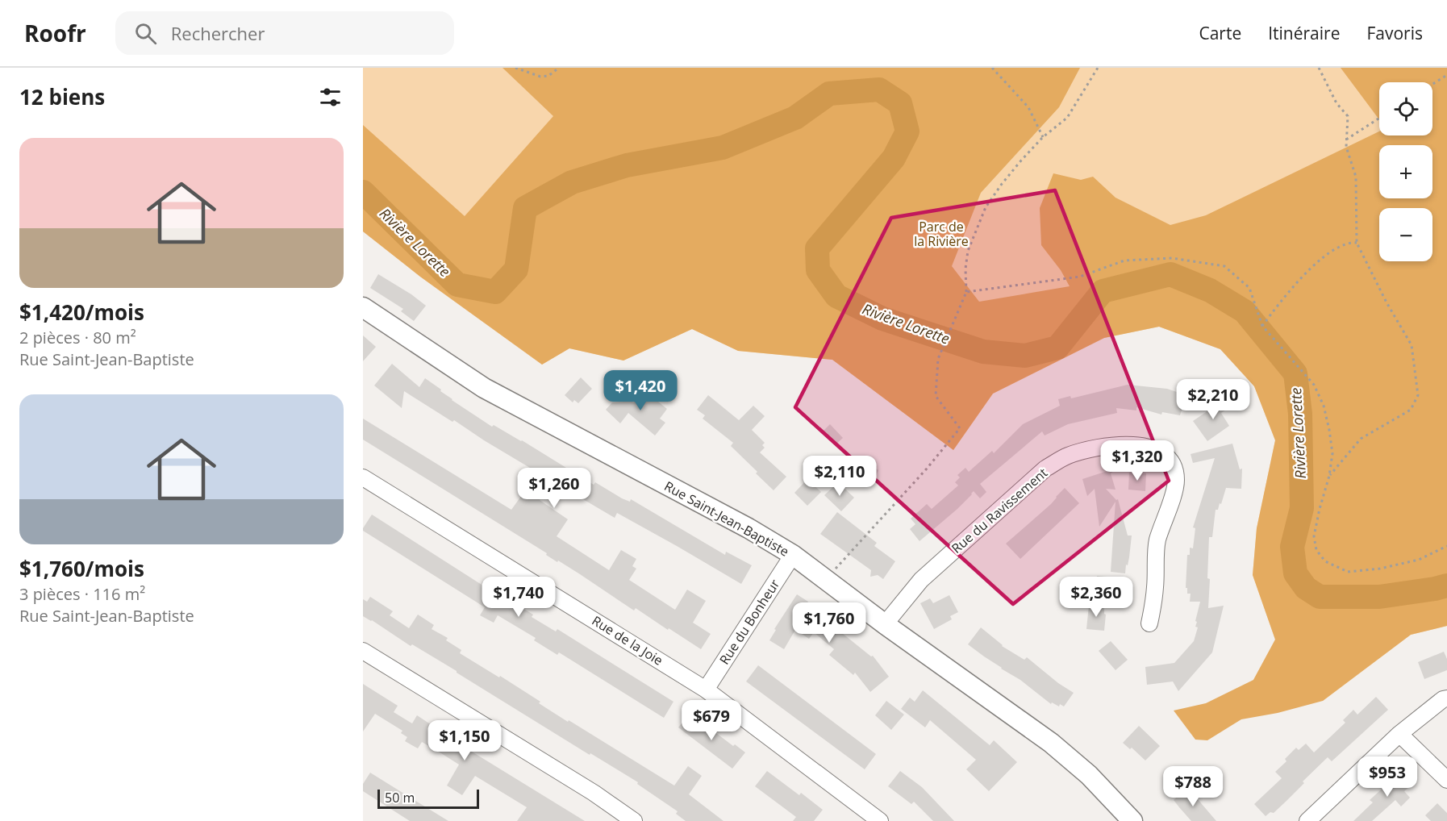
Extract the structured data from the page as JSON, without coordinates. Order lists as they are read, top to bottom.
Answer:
{
  "streets": {
    "street": [
      "Rue du Ravissement",
      "Rue Saint-Jean-Baptiste",
      "Rue du Bonheur",
      "Rue de la Joie"
    ]
  },
  "crossings": [
    ["Rue du Ravissement", "Rue Saint-Jean-Baptiste"],
    ["Rue Saint-Jean-Baptiste", "Rue du Bonheur"],
    ["Rue du Bonheur", "Rue de la Joie"]
  ],
  "water": ["Rivière Lorette"],
  "parks": ["Parc de la Rivière"],
  "scale_bar": "50 m",
  "page": {
    "header": "Roofr",
    "search": "Rechercher",
    "nav": ["Carte", "Itinéraire", "Favoris"],
    "heading": "12 biens",
    "map_buttons": ["+", "−"],
    "list": [
      {
        "name": "$1,420/mois",
        "note": "2 pièces · 80 m² · Rue Saint-Jean-Baptiste"
      },
      {
        "name": "$1,760/mois",
        "note": "3 pièces · 116 m² · Rue Saint-Jean-Baptiste"
      }
    ],
    "price": [
      "$1,420",
      "$2,210",
      "$1,320",
      "$2,110",
      "$1,260",
      "$1,740",
      "$2,360",
      "$1,760",
      "$679",
      "$1,150",
      "$953",
      "$788"
    ],
    "scale": "50 m"
  }
}
